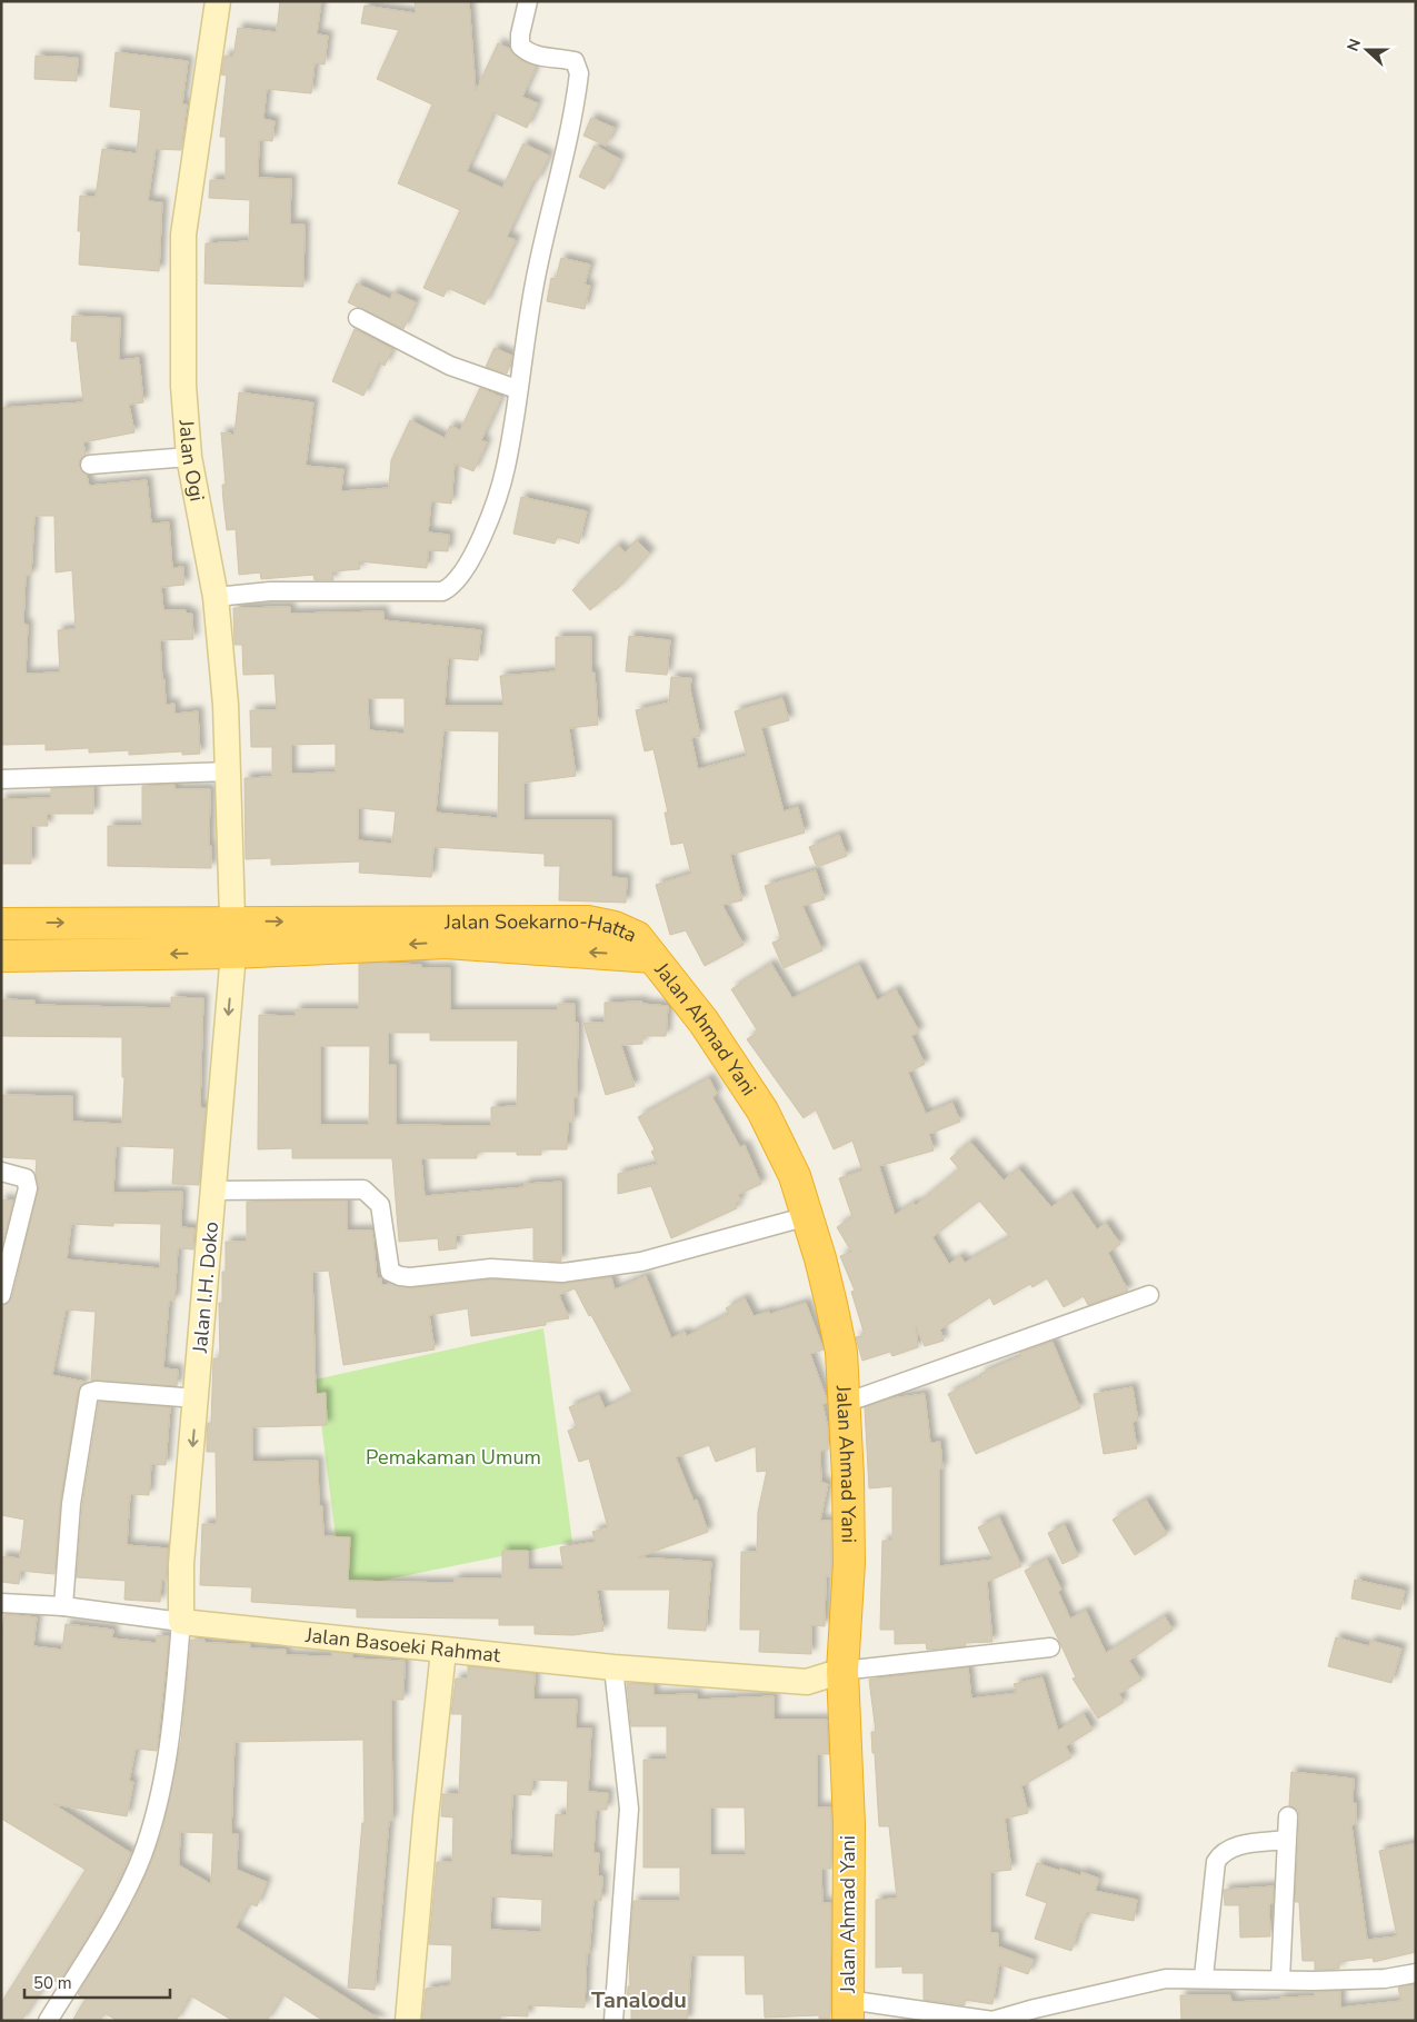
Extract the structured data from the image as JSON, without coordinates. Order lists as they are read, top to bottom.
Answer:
{
  "streets": {
    "highway": ["Jalan Soekarno-Hatta", "Jalan Ahmad Yani"],
    "street": ["Jalan Ogi", "Jalan I.H. Doko", "Jalan Basoeki Rahmat"]
  },
  "crossings": [
    ["Jalan Ogi", "Jalan Soekarno-Hatta"],
    ["Jalan Soekarno-Hatta", "Jalan Ahmad Yani"],
    ["Jalan Soekarno-Hatta", "Jalan I.H. Doko"],
    ["Jalan I.H. Doko", "Jalan Basoeki Rahmat"]
  ],
  "one_way": ["Jalan I.H. Doko"],
  "districts": ["Tanalodu"],
  "parks": ["Pemakaman Umum"],
  "scale_bar": "50 m",
  "north": "left"
}
